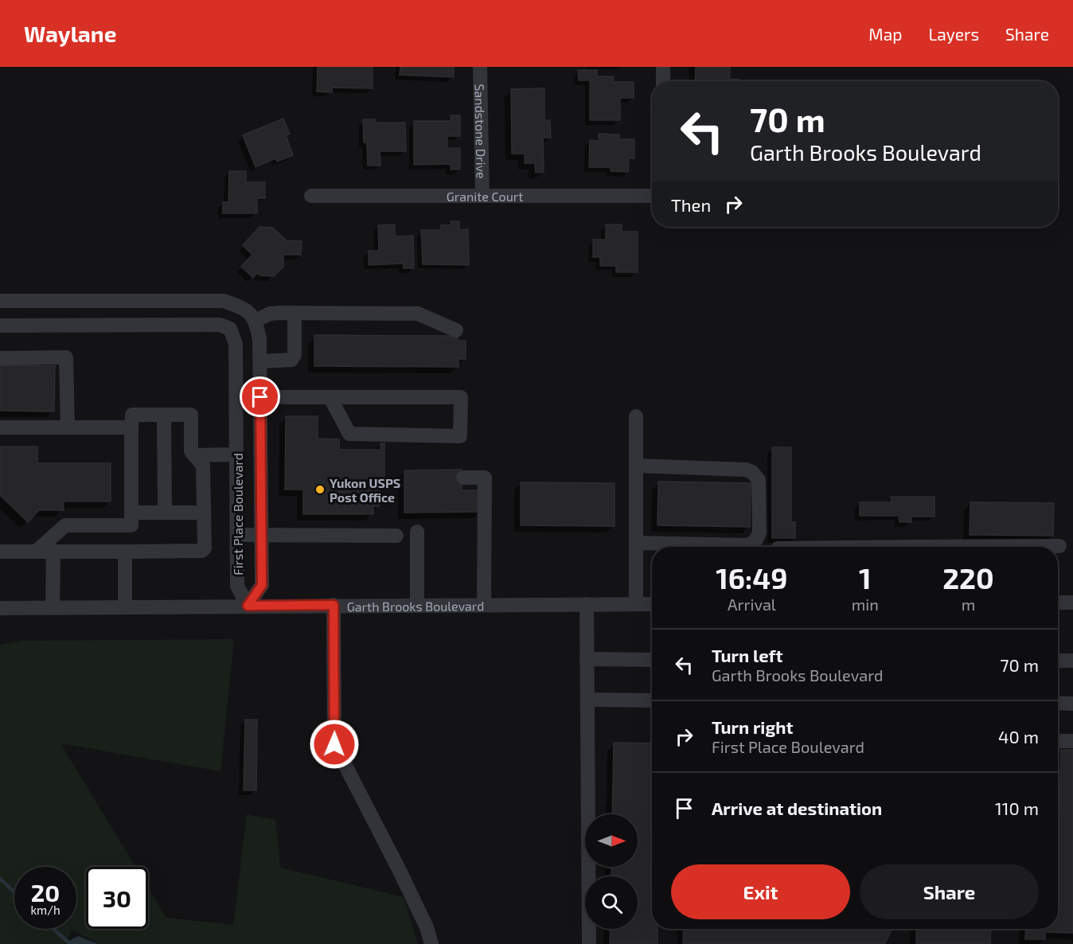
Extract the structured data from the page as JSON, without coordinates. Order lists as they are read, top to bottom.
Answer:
{
  "streets": {
    "street": [
      "Sandstone Drive",
      "Granite Court",
      "First Place Boulevard",
      "Garth Brooks Boulevard"
    ]
  },
  "crossings": [
    ["Sandstone Drive", "Granite Court"],
    ["First Place Boulevard", "Garth Brooks Boulevard"]
  ],
  "places": ["Yukon USPS Post Office"],
  "north": "right",
  "page": {
    "header": "Waylane",
    "nav": ["Map", "Layers", "Share"],
    "turn": ["70 m", "Garth Brooks Boulevard"],
    "then": "Then",
    "eta": [
      "16:49",
      "Arrival",
      "1",
      "min",
      "220",
      "m"
    ],
    "list": [
      {
        "name": "Turn left",
        "note": "Garth Brooks Boulevard",
        "value": "70 m"
      },
      {
        "name": "Turn right",
        "note": "First Place Boulevard",
        "value": "40 m"
      },
      {
        "name": "Arrive at destination",
        "value": "110 m"
      }
    ],
    "buttons": ["Exit", "Share"],
    "speed": "20 km/h",
    "limit": "30"
  }
}
